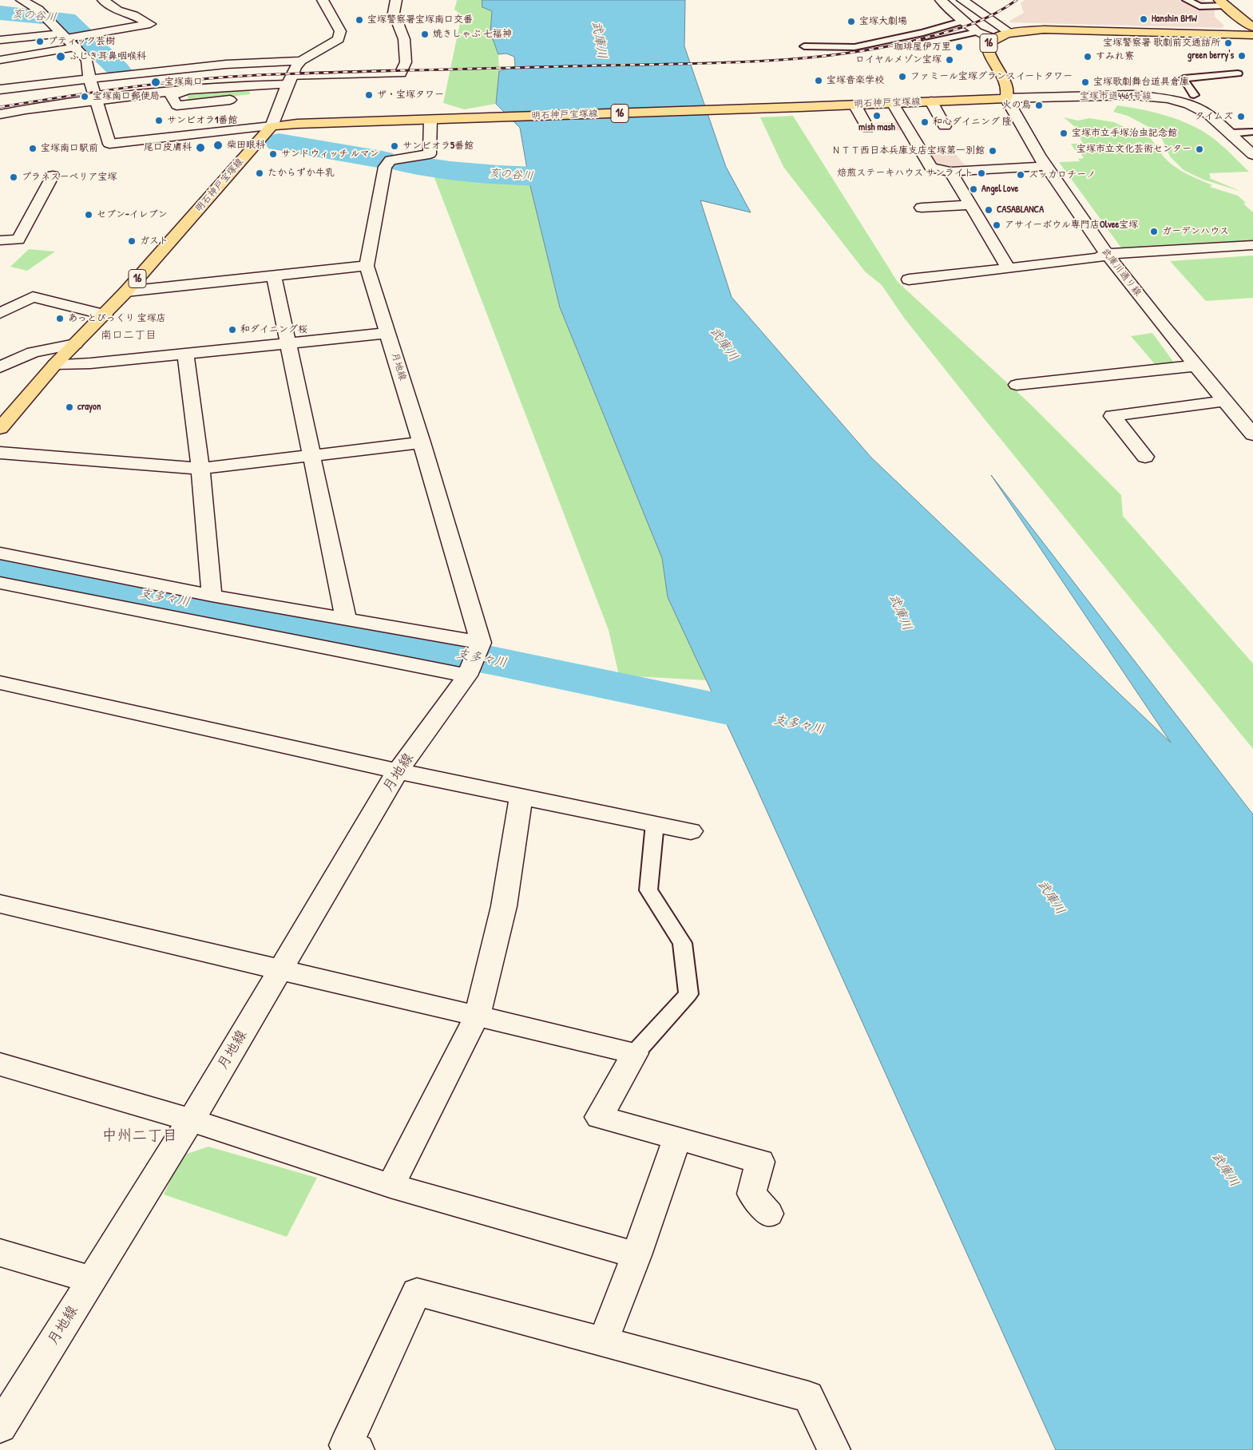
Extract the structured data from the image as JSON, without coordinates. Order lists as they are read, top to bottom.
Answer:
{
  "streets": {
    "main road": ["16", "明石神戸宝塚線"],
    "street": ["宝塚市道4461号線", "武庫川通り線", "月地線"]
  },
  "crossings": [
    ["16", "宝塚市道4461号線"],
    ["16", "明石神戸宝塚線"],
    ["16", "武庫川通り線"],
    ["宝塚市道4461号線", "明石神戸宝塚線"],
    ["宝塚市道4461号線", "武庫川通り線"],
    ["明石神戸宝塚線", "武庫川通り線"],
    ["明石神戸宝塚線", "月地線"]
  ],
  "districts": ["南口二丁目", "中州二丁目"],
  "water": ["亥の谷川", "武庫川", "支多々川"],
  "places": [
    "Hanshin BMW",
    "宝塚警察署宝塚南口交番",
    "宝塚大劇場",
    "焼きしゃぶ 七福神",
    "ブティック芸樹",
    "宝塚警察署 歌劇前交通詰所",
    "珈琲屋伊万里",
    "green berry's",
    "ふじき耳鼻咽喉科",
    "すみれ寮",
    "ロイヤルメゾン宝塚",
    "ファミール宝塚グランスイートタワー",
    "宝塚音楽学校",
    "宝塚南口",
    "宝塚歌劇舞台道具倉庫",
    "ザ・宝塚タワー",
    "宝塚南口郵便局",
    "火の鳥",
    "mish mash",
    "タイムズ",
    "サンビオラ1番館",
    "和心ダイニング 隆",
    "宝塚市立手塚治虫記念館",
    "柴田眼科",
    "サンビオラ5番館",
    "尾口皮膚科",
    "宝塚南口駅前",
    "宝塚市立文化芸術センター",
    "ＮＴＴ西日本兵庫支店宝塚第一別館",
    "サンドウィッチ ルマン",
    "たからずか牛乳",
    "焙煎ステーキハウス サンライト",
    "ズッカロチーノ",
    "プラネスーペリア宝塚",
    "Angel Love",
    "CASABLANCA",
    "セブン-イレブン",
    "アサイーボウル専門店Olvee宝塚",
    "ガーデンハウス",
    "ガスト",
    "あっとびっくり 宝塚店",
    "和ダイニング桜",
    "crayon"
  ]
}
